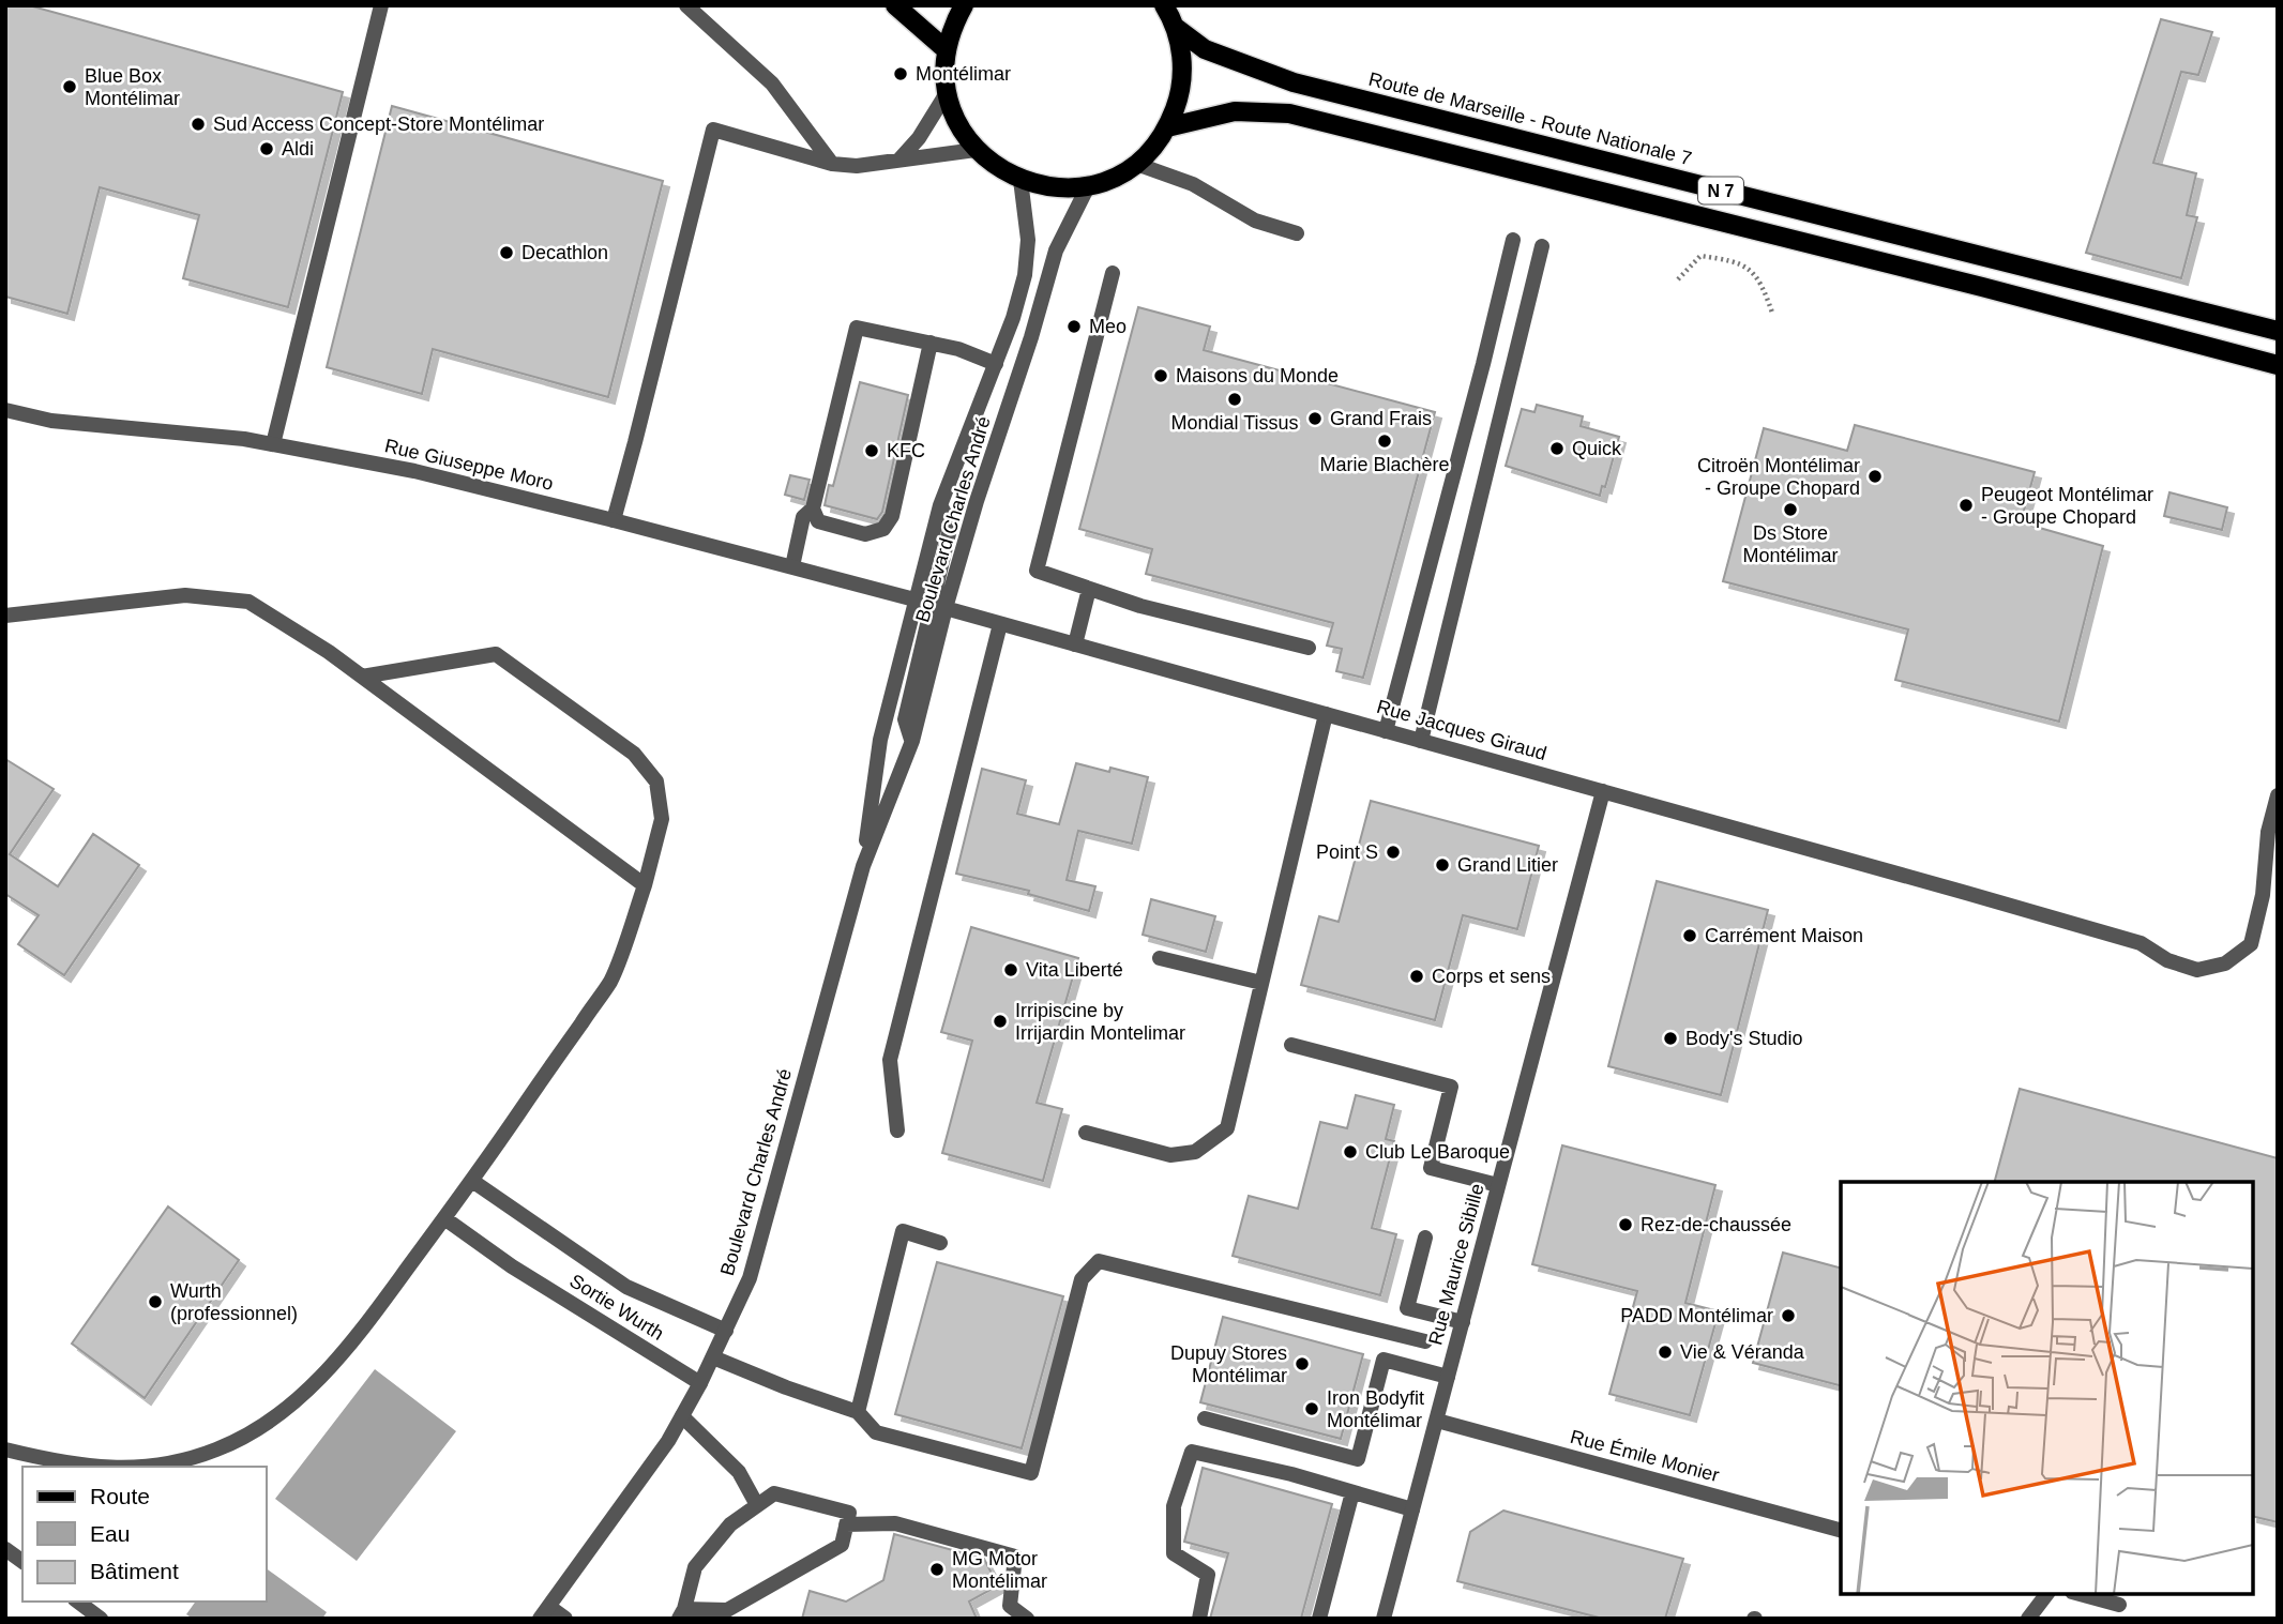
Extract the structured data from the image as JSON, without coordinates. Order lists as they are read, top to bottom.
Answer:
{
  "streets": {
    "main road": ["Route de Marseille - Route Nationale 7", "N 7"],
    "street": [
      "Rue Giuseppe Moro",
      "Boulevard Charles André",
      "Rue Jacques Giraud",
      "Rue Maurice Sibille",
      "Sortie Wurth",
      "Rue Émile Monier"
    ]
  },
  "crossings": [
    ["Rue Giuseppe Moro", "Boulevard Charles André"],
    ["Rue Giuseppe Moro", "Rue Jacques Giraud"],
    ["Boulevard Charles André", "Rue Jacques Giraud"],
    ["Boulevard Charles André", "Sortie Wurth"],
    ["Rue Jacques Giraud", "Rue Maurice Sibille"],
    ["Rue Maurice Sibille", "Rue Émile Monier"]
  ],
  "places": [
    "Montélimar",
    "Blue Box Montélimar",
    "Sud Access Concept-Store Montélimar",
    "Aldi",
    "Decathlon",
    "Meo",
    "Maisons du Monde",
    "Mondial Tissus",
    "Grand Frais",
    "Marie Blachère",
    "Quick",
    "KFC",
    "Citroën Montélimar - Groupe Chopard",
    "Peugeot Montélimar - Groupe Chopard",
    "Ds Store Montélimar",
    "Point S",
    "Grand Litier",
    "Carrément Maison",
    "Vita Liberté",
    "Corps et sens",
    "Irripiscine by Irrijardin Montelimar",
    "Body's Studio",
    "Club Le Baroque",
    "Rez-de-chaussée",
    "Wurth (professionnel)",
    "PADD Montélimar",
    "Vie & Véranda",
    "Dupuy Stores Montélimar",
    "Iron Bodyfit Montélimar",
    "MG Motor Montélimar"
  ],
  "legend": ["Route", "Eau", "Bâtiment"]
}
